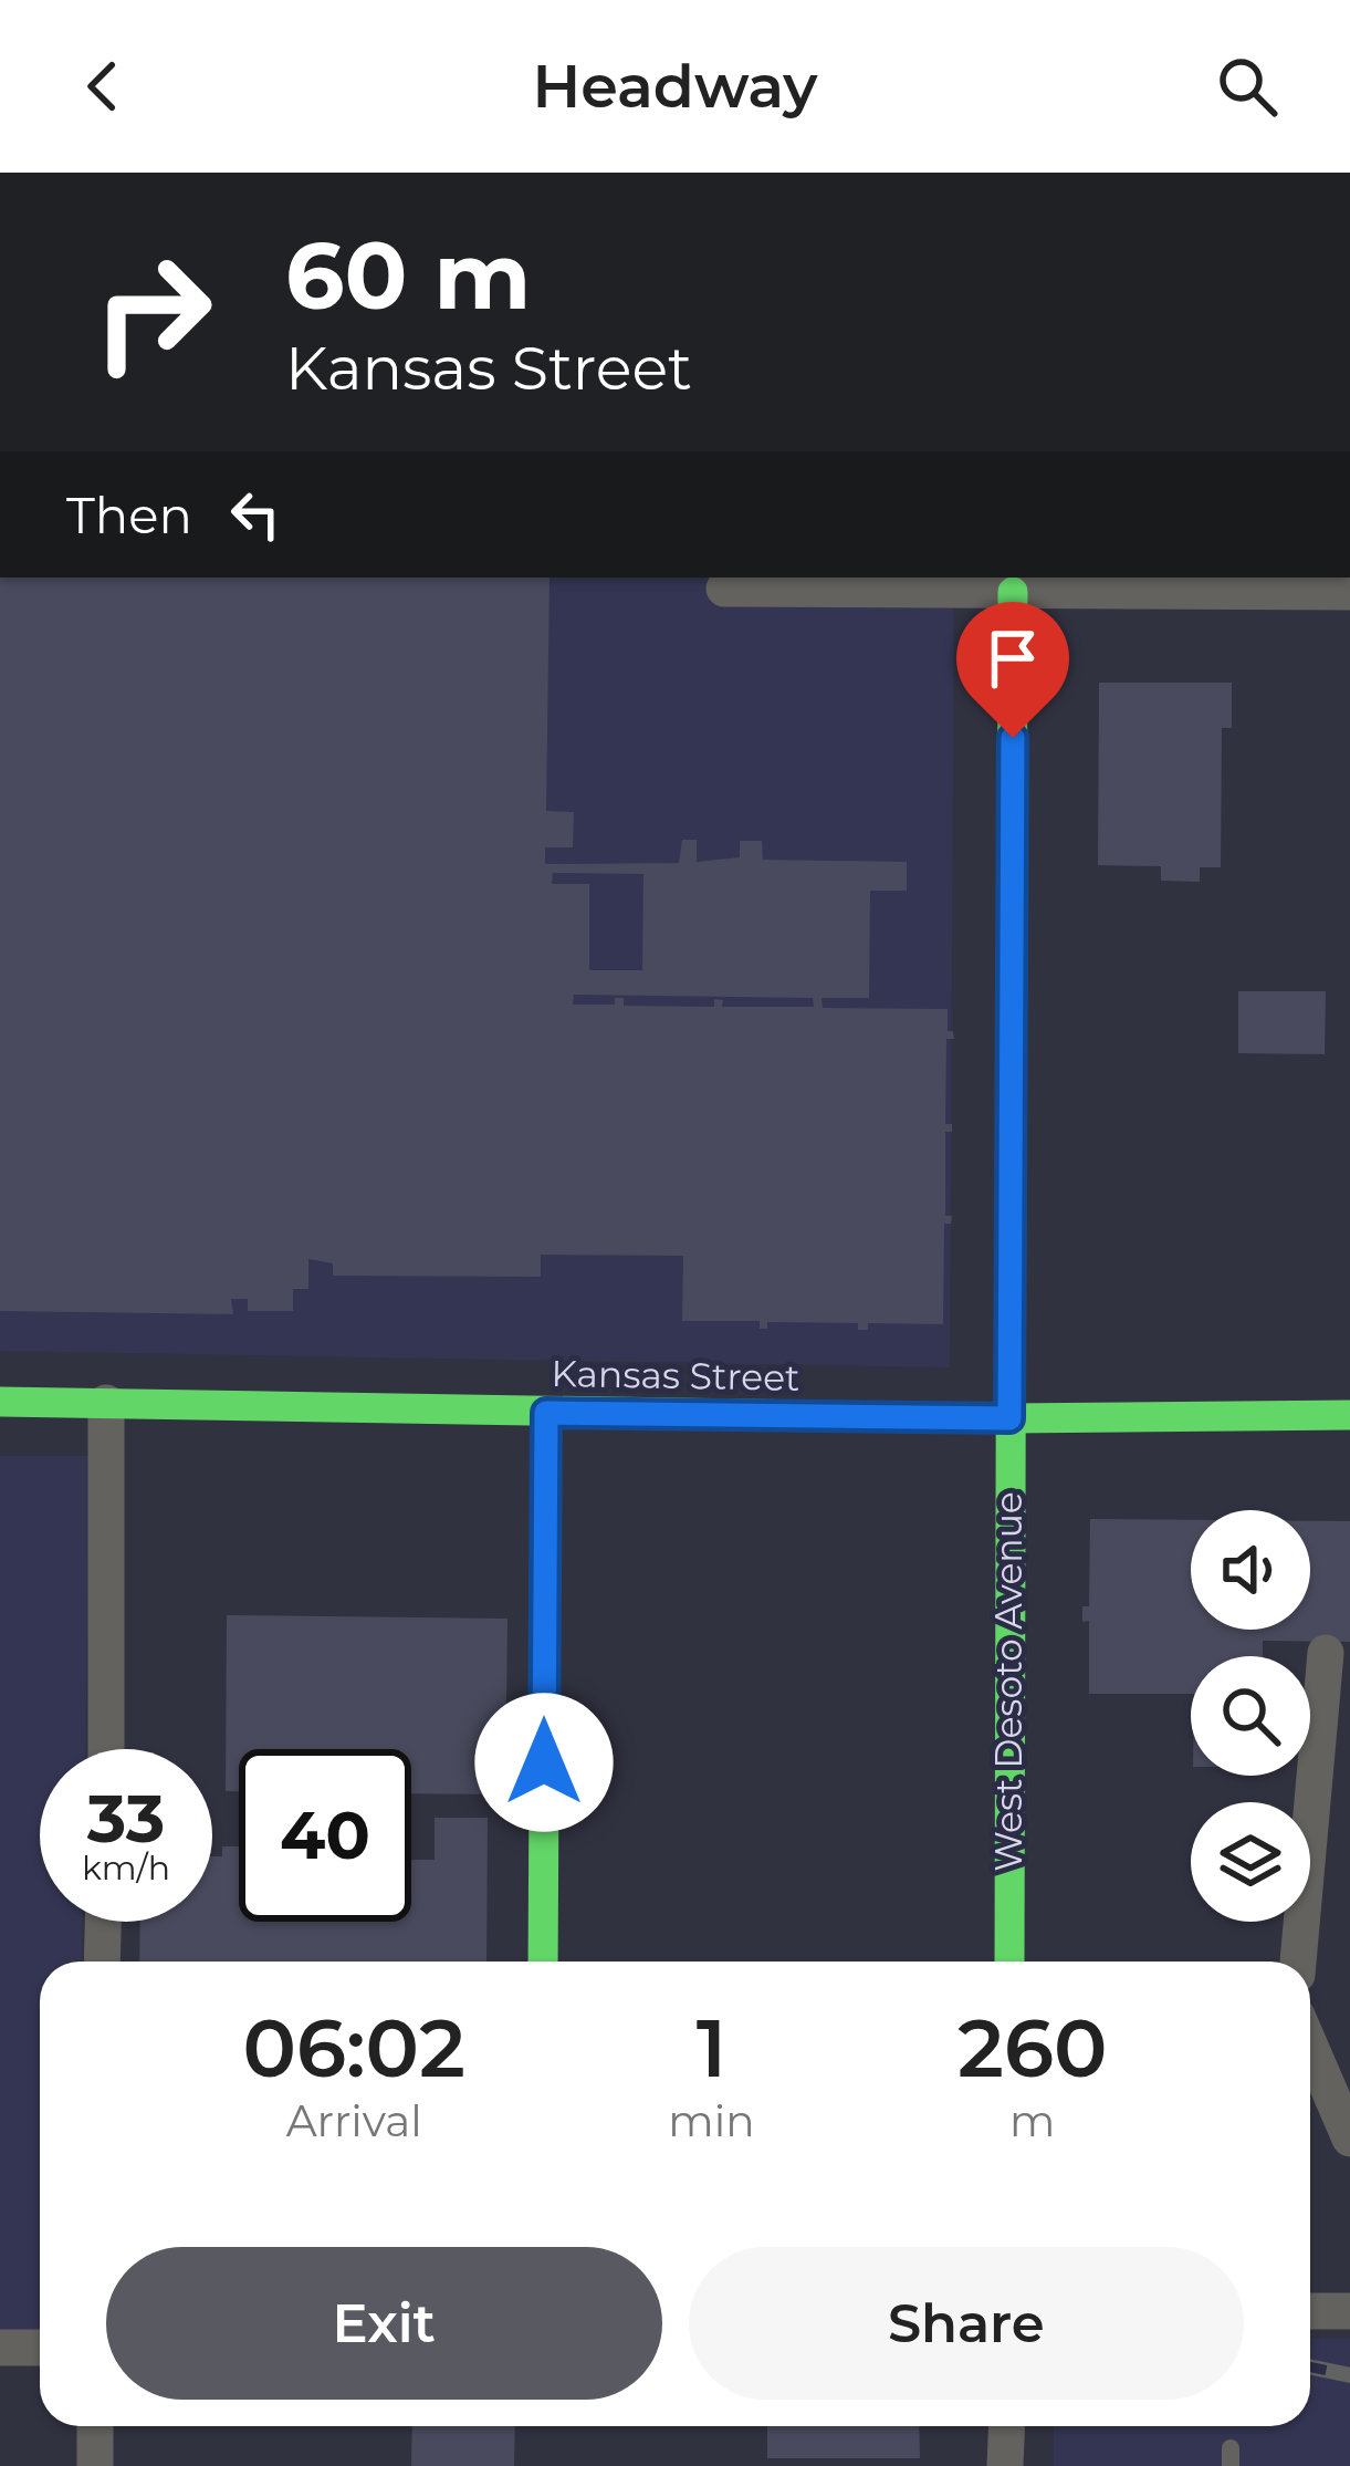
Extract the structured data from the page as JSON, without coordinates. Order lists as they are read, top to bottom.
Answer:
{
  "streets": {
    "main road": ["Kansas Street", "West Desoto Avenue"]
  },
  "crossings": [
    ["Kansas Street", "West Desoto Avenue"]
  ],
  "page": {
    "header": "Headway",
    "turn": ["60 m", "Kansas Street"],
    "then": "Then",
    "speed": "33 km/h",
    "limit": "40",
    "eta": [
      "06:02",
      "Arrival",
      "1",
      "min",
      "260",
      "m"
    ],
    "buttons": ["Exit", "Share"]
  }
}
